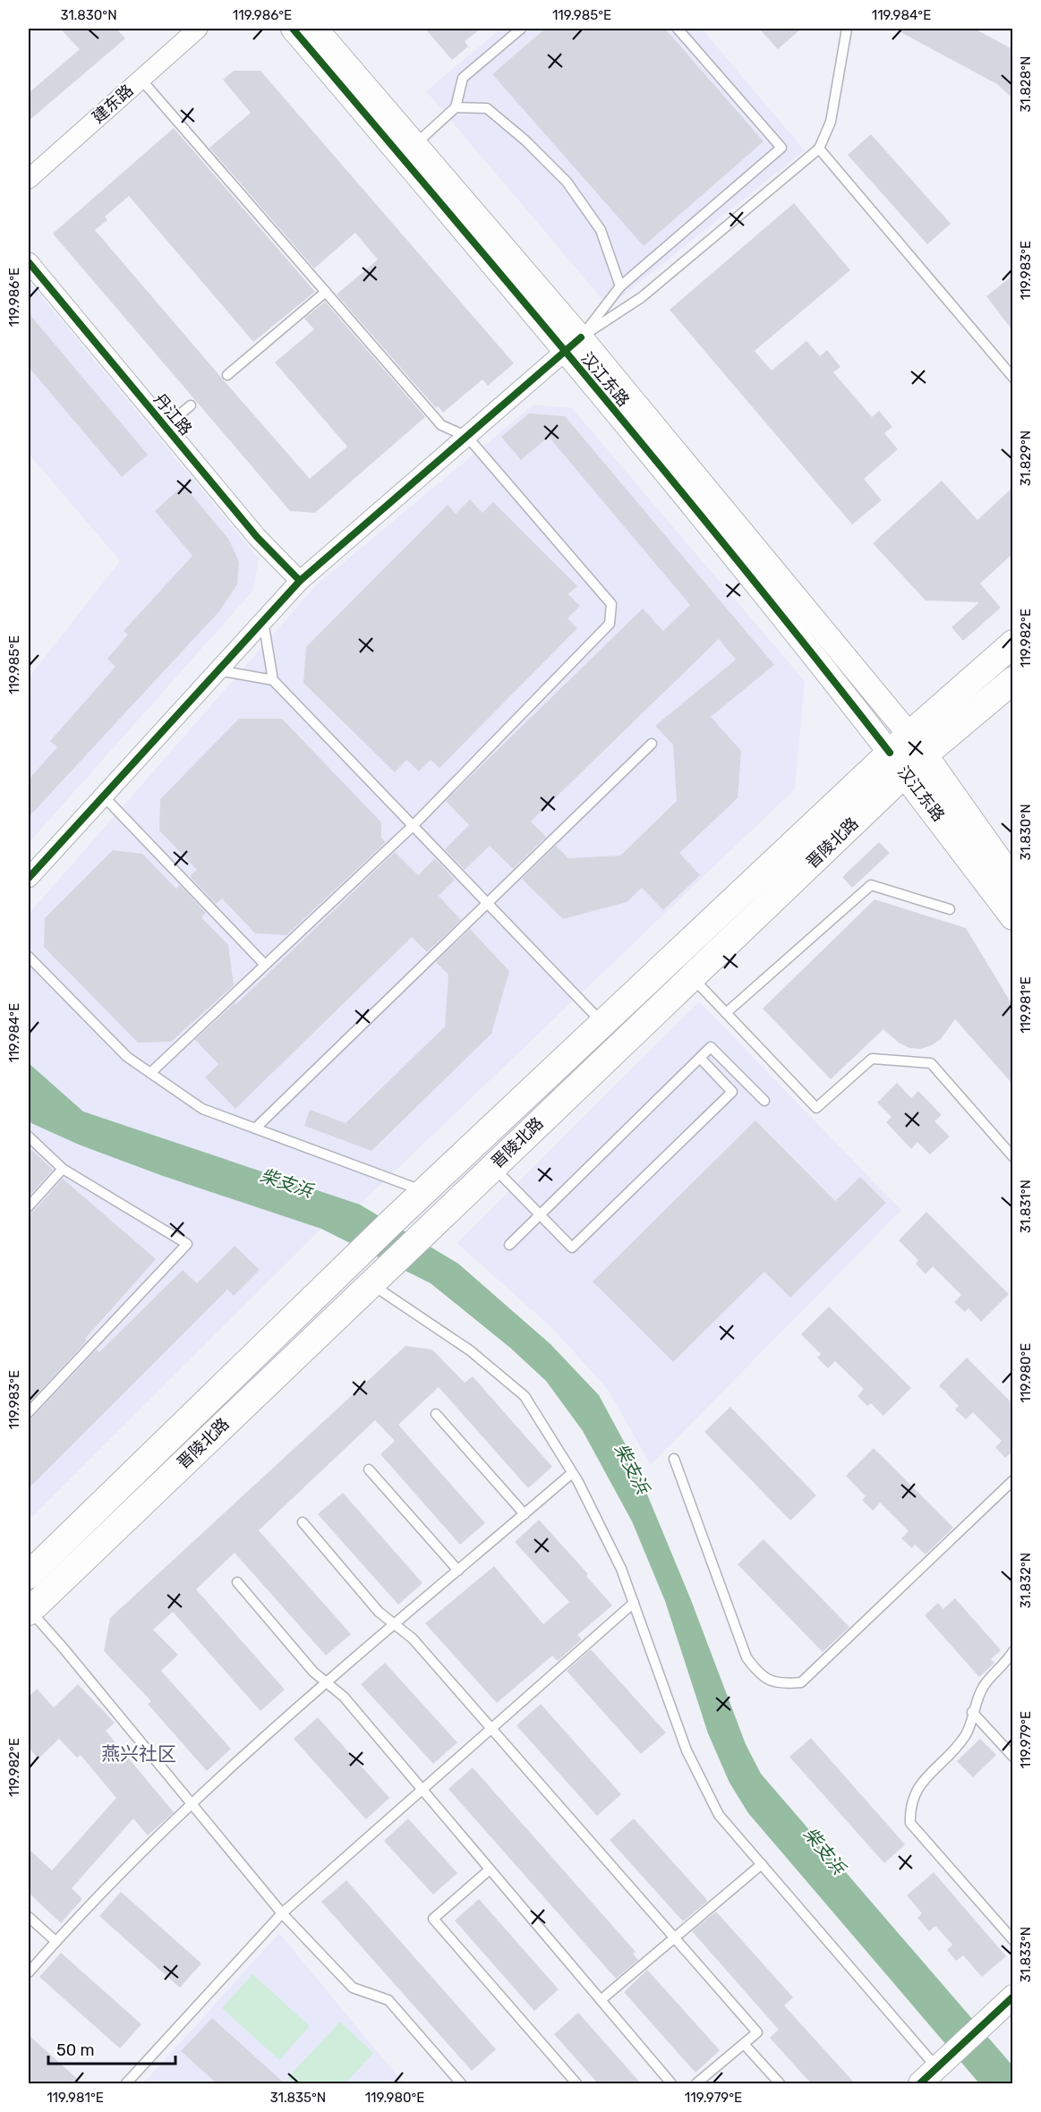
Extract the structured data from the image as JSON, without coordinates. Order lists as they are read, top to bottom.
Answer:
{
  "streets": {
    "main road": ["汉江东路", "晋陵北路"],
    "street": ["建东路", "丹江路"]
  },
  "crossings": [
    ["汉江东路", "晋陵北路"]
  ],
  "districts": ["燕兴社区"],
  "water": ["柴支浜"],
  "scale_bar": "50 m",
  "coordinates": [
    "31.830°N",
    "119.986°E",
    "119.985°E",
    "119.984°E",
    "31.828°N",
    "119.983°E",
    "31.829°N",
    "119.982°E",
    "119.981°E",
    "31.831°N",
    "119.980°E",
    "31.832°N",
    "119.979°E",
    "31.833°N",
    "31.835°N"
  ]
}
